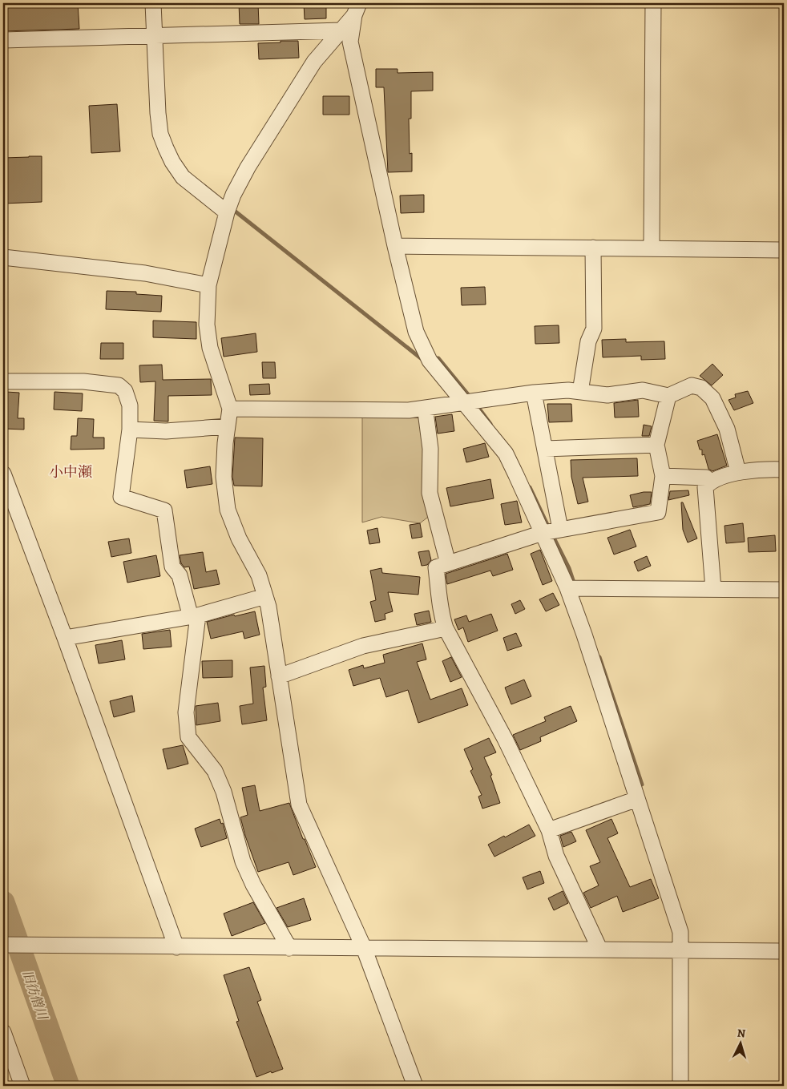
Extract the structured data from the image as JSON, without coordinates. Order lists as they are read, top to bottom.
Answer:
{
  "districts": ["小中瀬"],
  "water": ["旧彷僧川"],
  "north": "top"
}
